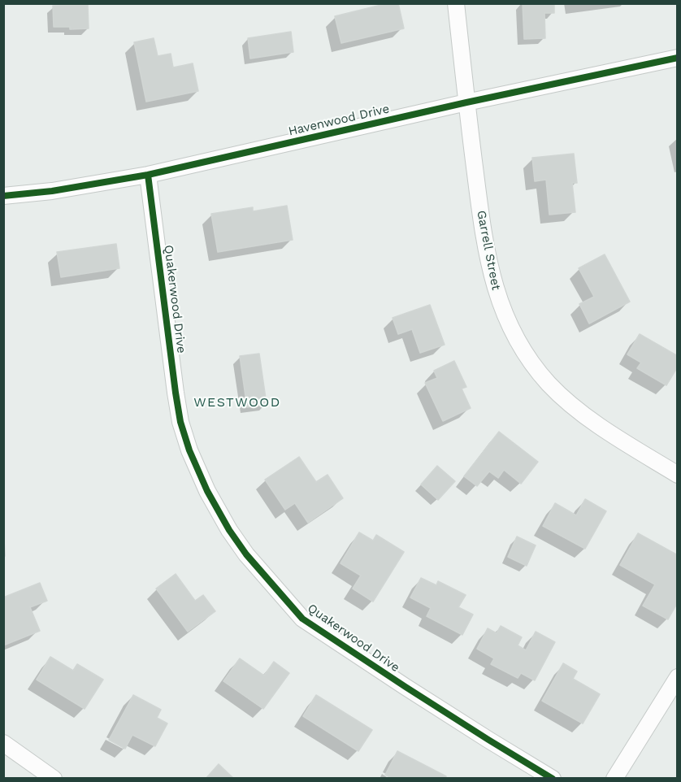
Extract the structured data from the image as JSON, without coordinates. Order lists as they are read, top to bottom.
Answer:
{
  "streets": {
    "street": ["Havenwood Drive", "Garrell Street", "Quakerwood Drive"]
  },
  "crossings": [
    ["Havenwood Drive", "Garrell Street"],
    ["Havenwood Drive", "Quakerwood Drive"]
  ],
  "districts": ["WESTWOOD"]
}
